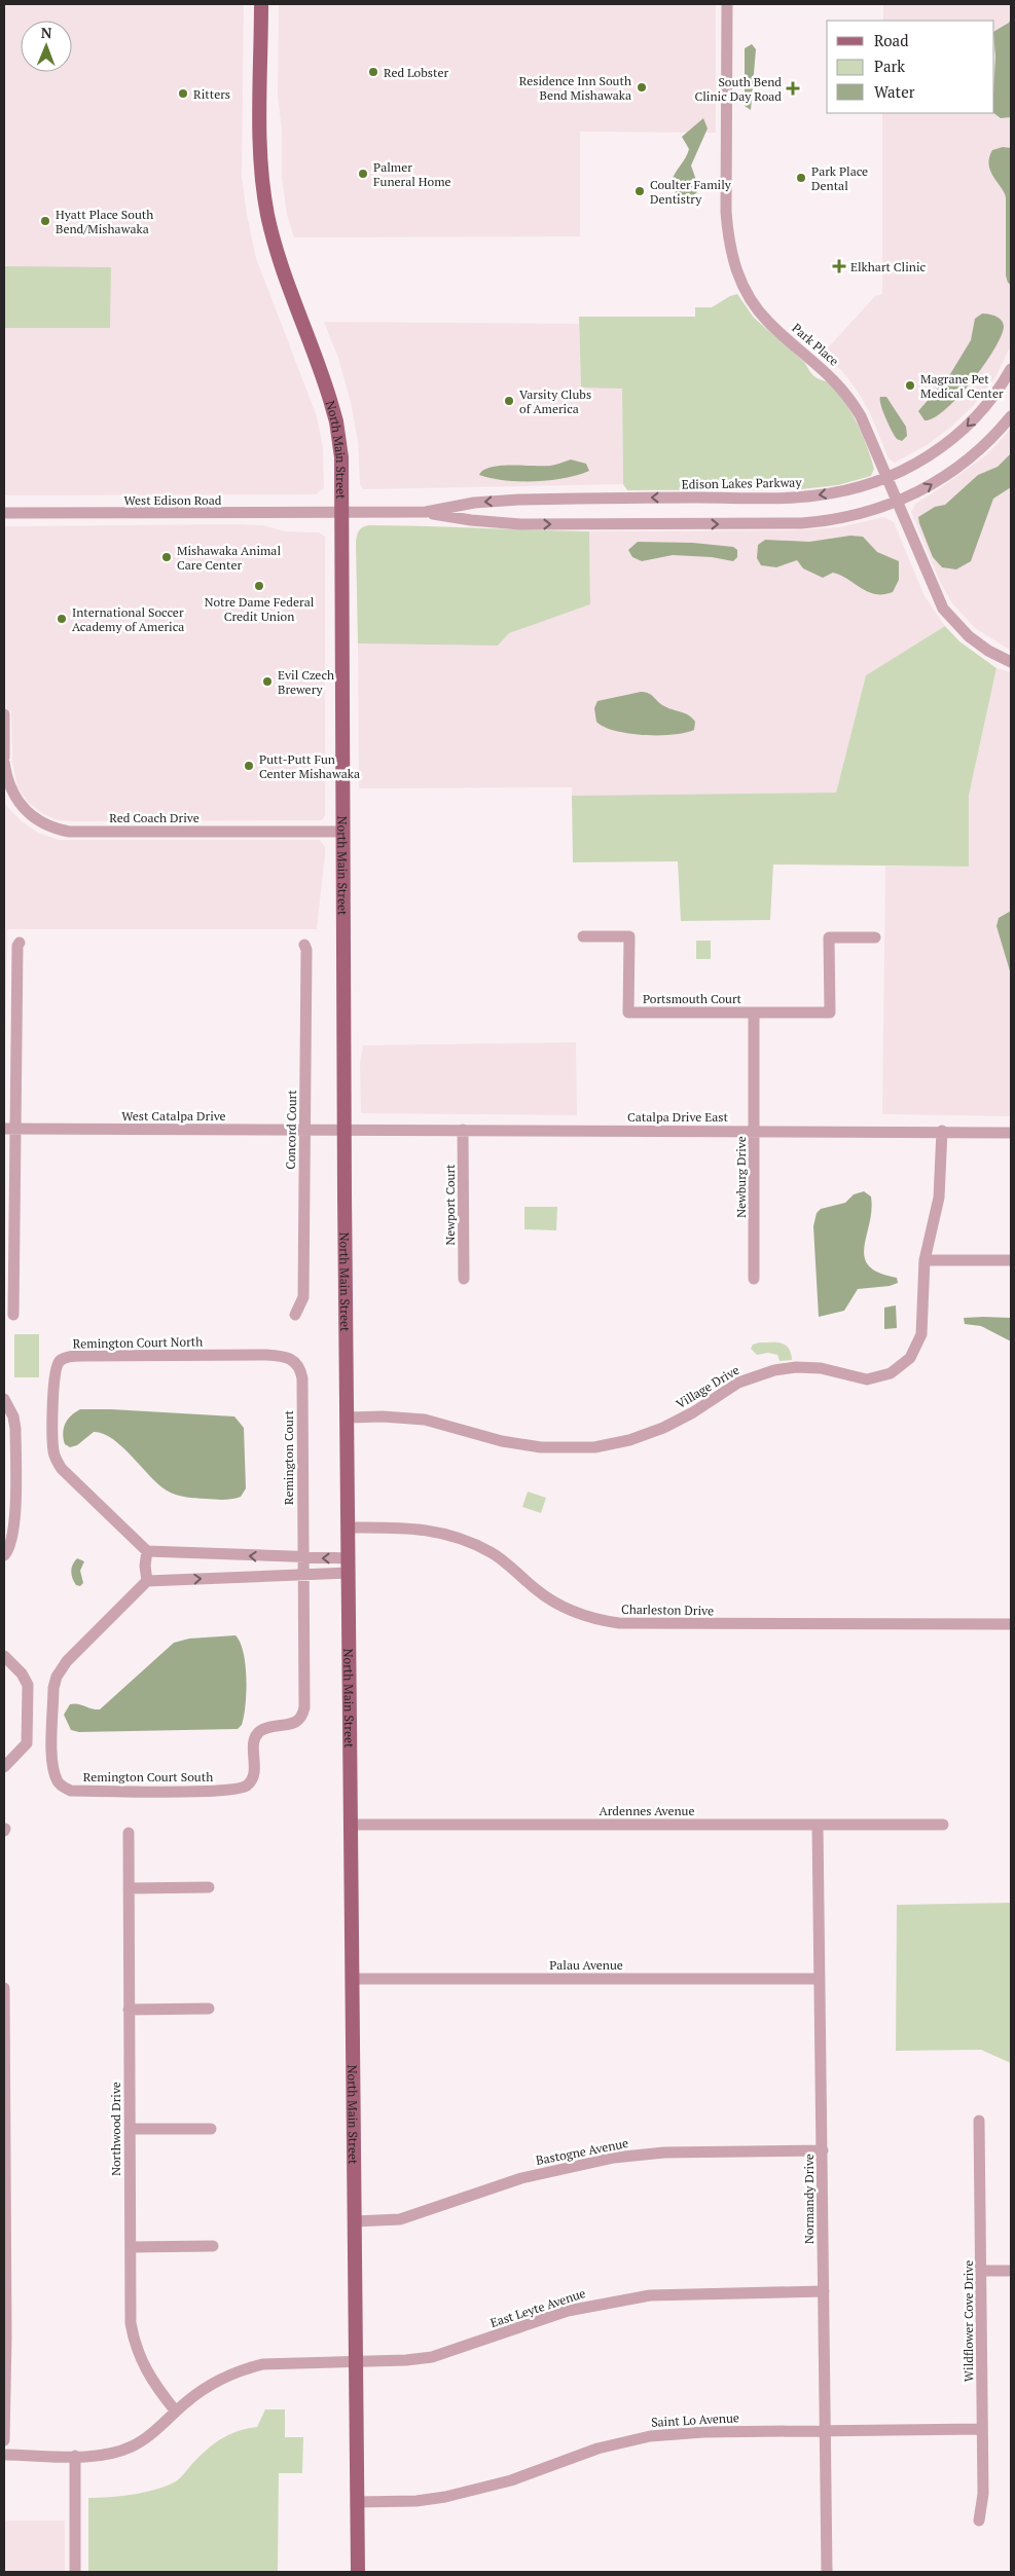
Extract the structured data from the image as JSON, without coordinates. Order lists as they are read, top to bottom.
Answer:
{
  "streets": {
    "main road": ["North Main Street"],
    "street": [
      "Park Place",
      "Edison Lakes Parkway",
      "West Edison Road",
      "Red Coach Drive",
      "Portsmouth Court",
      "West Catalpa Drive",
      "Catalpa Drive East",
      "Concord Court",
      "Newburg Drive",
      "Newport Court",
      "Remington Court North",
      "Village Drive",
      "Remington Court",
      "Charleston Drive",
      "Remington Court South",
      "Ardennes Avenue",
      "Palau Avenue",
      "Northwood Drive",
      "Bastogne Avenue",
      "Normandy Drive",
      "East Leyte Avenue",
      "Wildflower Cove Drive",
      "Saint Lo Avenue"
    ]
  },
  "crossings": [
    ["Park Place", "Edison Lakes Parkway"],
    ["North Main Street", "Edison Lakes Parkway"],
    ["North Main Street", "West Edison Road"],
    ["North Main Street", "Red Coach Drive"],
    ["North Main Street", "West Catalpa Drive"],
    ["North Main Street", "Catalpa Drive East"],
    ["North Main Street", "Village Drive"],
    ["North Main Street", "Charleston Drive"],
    ["North Main Street", "Ardennes Avenue"],
    ["North Main Street", "Palau Avenue"],
    ["North Main Street", "Bastogne Avenue"],
    ["North Main Street", "East Leyte Avenue"],
    ["North Main Street", "Saint Lo Avenue"],
    ["Edison Lakes Parkway", "West Edison Road"],
    ["Portsmouth Court", "Newburg Drive"],
    ["West Catalpa Drive", "Catalpa Drive East"],
    ["West Catalpa Drive", "Concord Court"],
    ["Catalpa Drive East", "Newburg Drive"],
    ["Catalpa Drive East", "Newport Court"],
    ["Catalpa Drive East", "Village Drive"],
    ["Remington Court North", "Remington Court"],
    ["Remington Court", "Remington Court South"],
    ["Ardennes Avenue", "Normandy Drive"],
    ["Palau Avenue", "Normandy Drive"],
    ["Northwood Drive", "East Leyte Avenue"],
    ["Bastogne Avenue", "Normandy Drive"],
    ["Normandy Drive", "East Leyte Avenue"],
    ["Normandy Drive", "Saint Lo Avenue"],
    ["Wildflower Cove Drive", "Saint Lo Avenue"]
  ],
  "places": {
    "other": [
      "Red Lobster",
      "Residence Inn South Bend Mishawaka",
      "Ritters",
      "Palmer Funeral Home",
      "Park Place Dental",
      "Coulter Family Dentistry",
      "Hyatt Place South Bend/Mishawaka",
      "Magrane Pet Medical Center",
      "Varsity Clubs of America",
      "Mishawaka Animal Care Center",
      "Notre Dame Federal Credit Union",
      "International Soccer Academy of America",
      "Evil Czech Brewery",
      "Putt-Putt Fun Center Mishawaka"
    ],
    "health": ["South Bend Clinic Day Road", "Elkhart Clinic"]
  },
  "legend": ["Road", "Park", "Water"],
  "north": "top"
}
